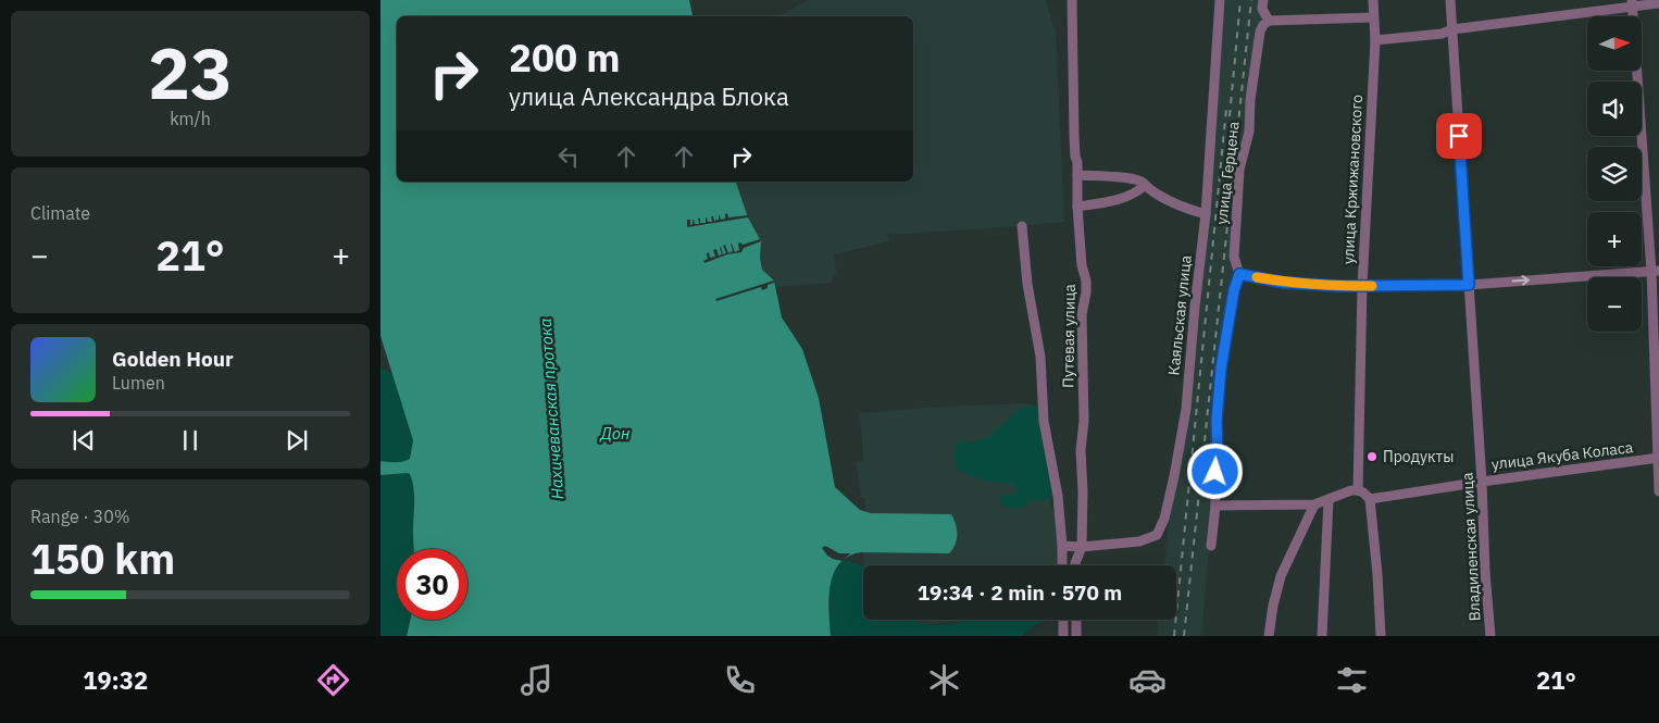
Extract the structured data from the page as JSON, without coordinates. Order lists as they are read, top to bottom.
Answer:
{
  "streets": {
    "street": [
      "улица Герцена",
      "улица Кржижановского",
      "Каяльская улица",
      "Путевая улица",
      "улица Якуба Коласа",
      "Владиленская улица"
    ]
  },
  "crossings": [
    ["Каяльская улица", "Путевая улица"],
    ["улица Якуба Коласа", "Владиленская улица"]
  ],
  "water": ["Нахичеванская протока", "Дон"],
  "places": ["Продукты"],
  "north": "right",
  "page": {
    "tile": [
      ["23", "km/h"],
      "Climate",
      ["Range · 30%", "150 km"]
    ],
    "map_buttons": ["+", "−"],
    "turn": ["200 m", "улица Александра Блока"],
    "heat": ["−", "21°", "+"],
    "song": ["Golden Hour", "Lumen"],
    "limit": "30",
    "trip": "19:34 · 2 min · 570 m",
    "tabs": ["19:32", "21°"]
  }
}
